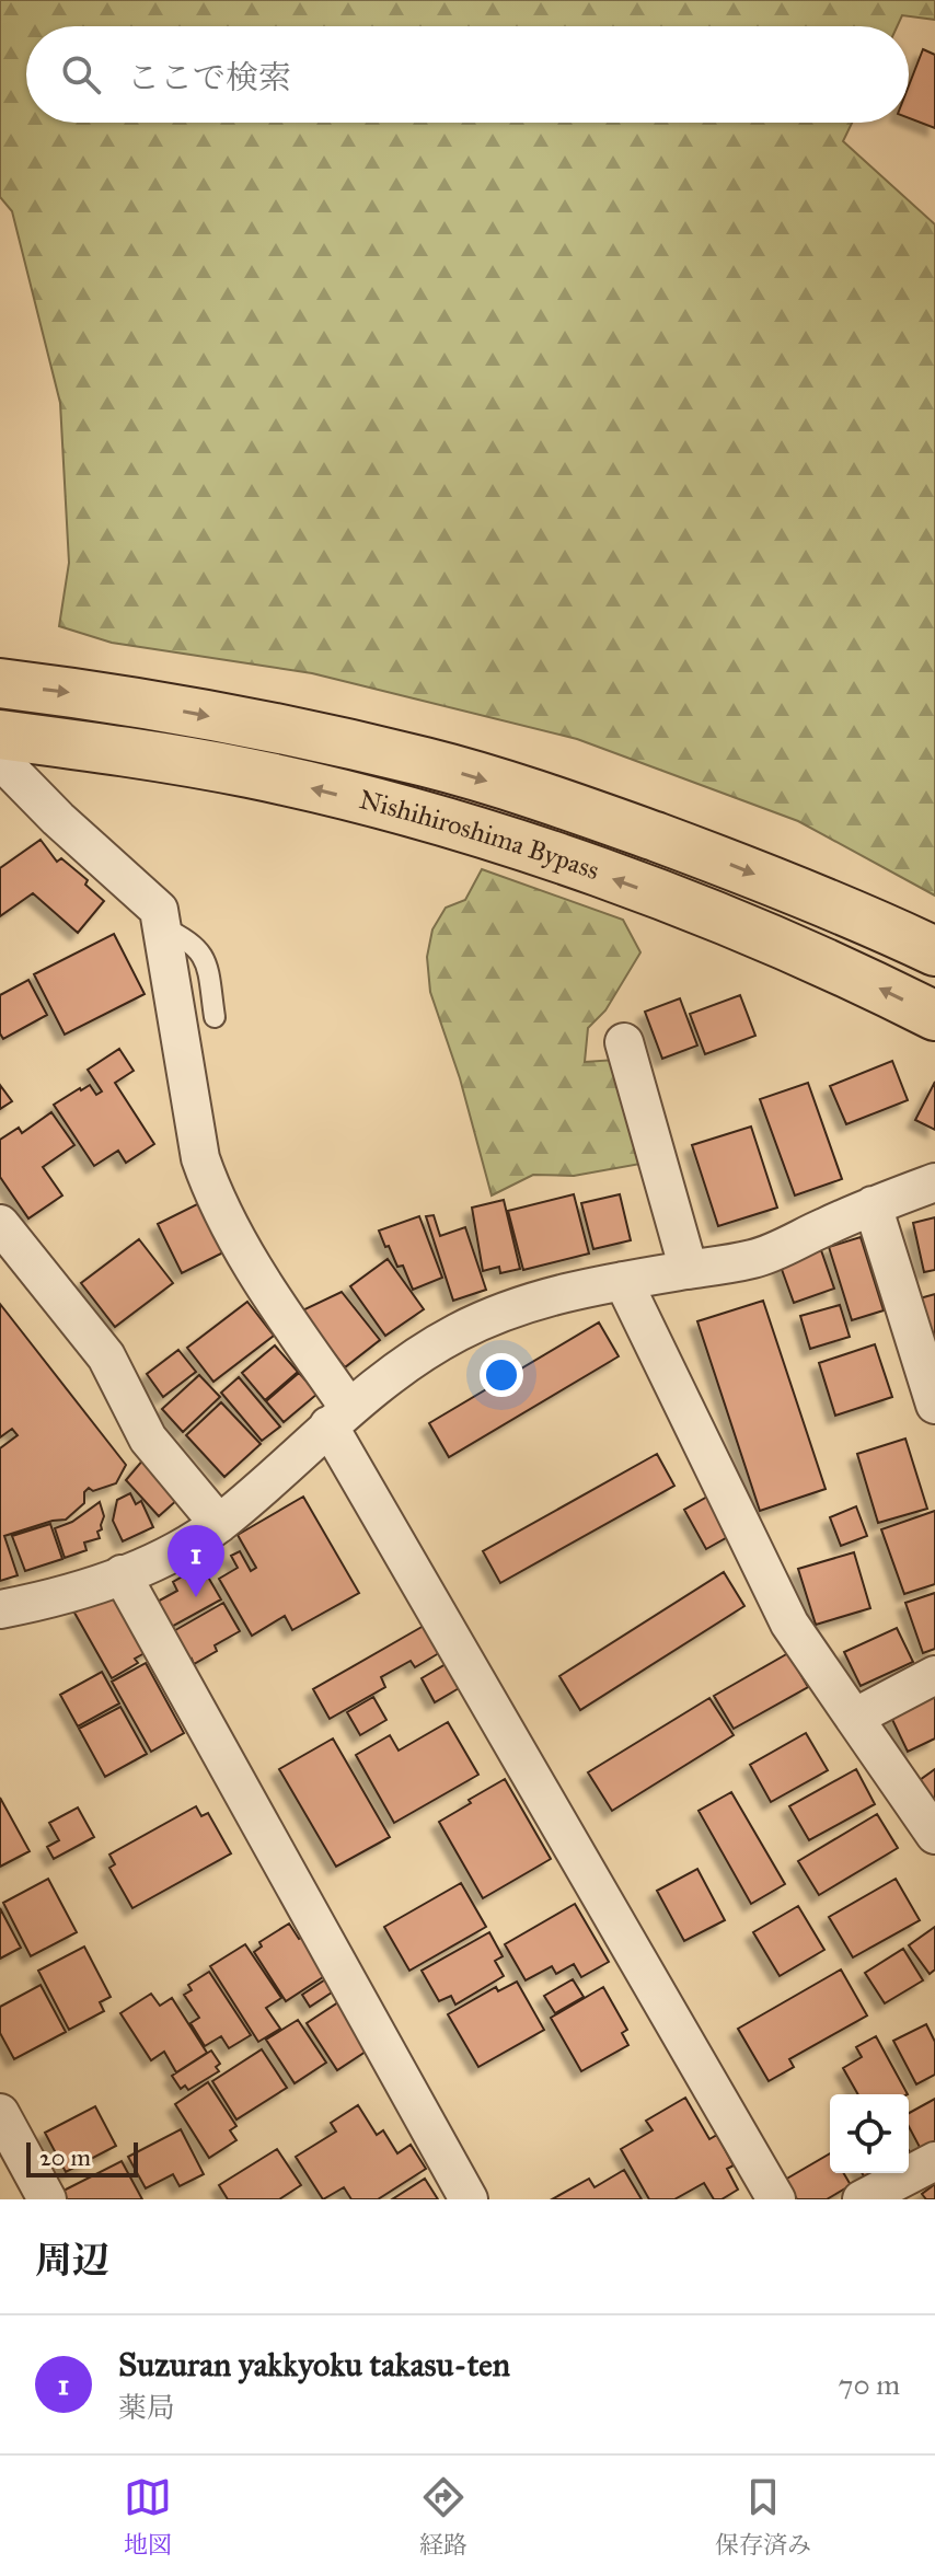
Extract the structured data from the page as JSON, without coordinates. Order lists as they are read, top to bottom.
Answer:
{
  "streets": {
    "highway": ["Nishihiroshima Bypass"]
  },
  "scale_bar": "20 m",
  "page": {
    "search": "ここで検索",
    "pins": "1",
    "scale": "20 m",
    "heading": "周辺",
    "list": [
      {
        "mark": "1",
        "name": "Suzuran yakkyoku takasu-ten",
        "note": "薬局",
        "value": "70 m"
      }
    ],
    "nav": ["地図", "経路", "保存済み"]
  }
}
